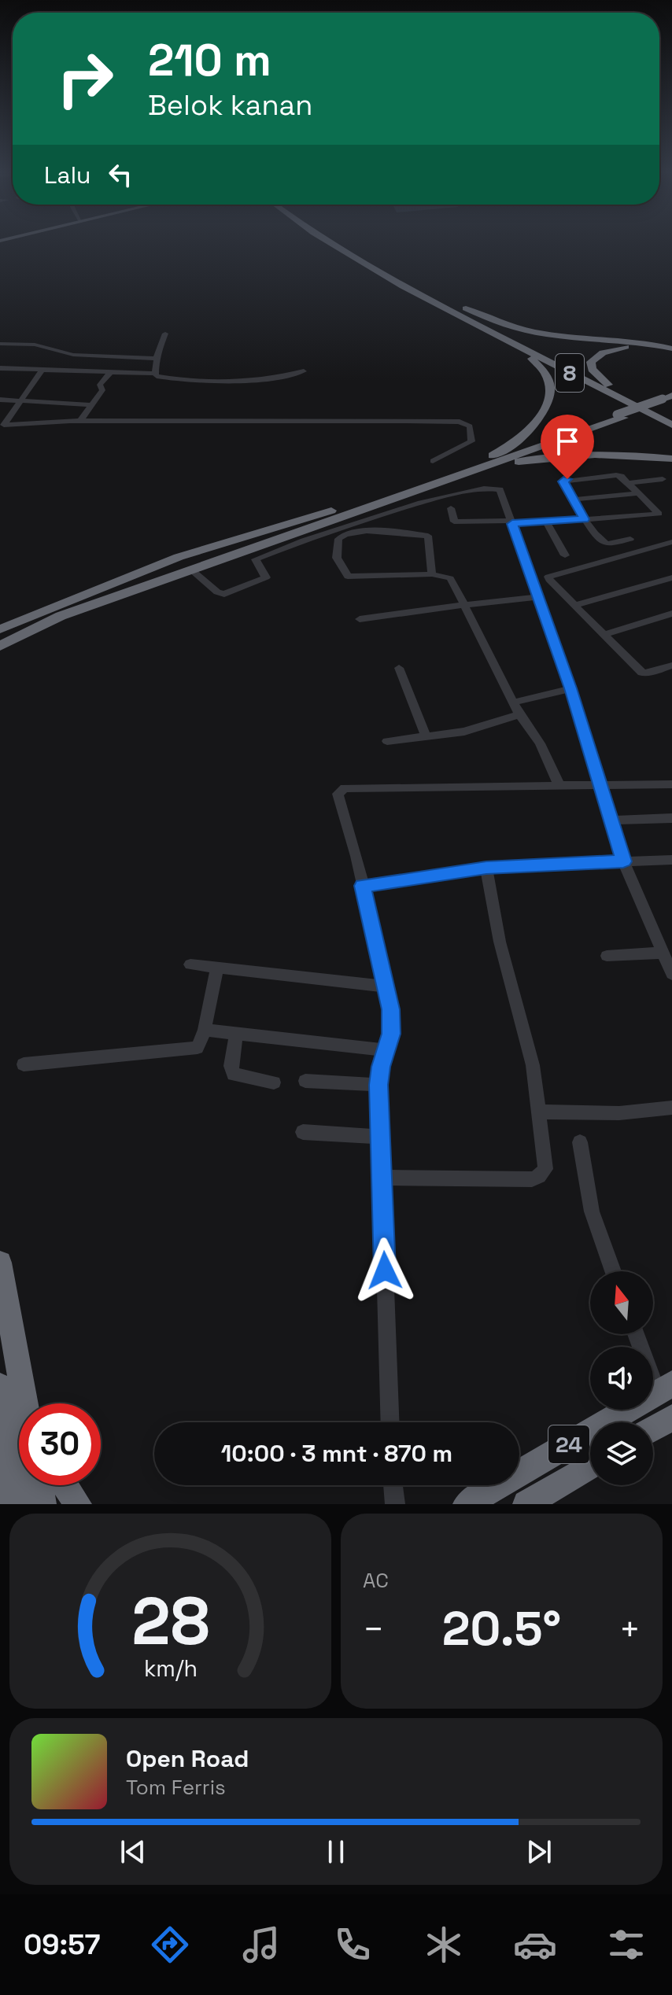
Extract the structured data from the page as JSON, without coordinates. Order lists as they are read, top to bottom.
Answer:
{
  "streets": {
    "highway": ["8", "24"]
  },
  "north": "top",
  "page": {
    "turn": ["210 m", "Belok kanan"],
    "then": "Lalu",
    "limit": "30",
    "trip": "10:00 · 3 mnt · 870 m",
    "tile": "AC",
    "heat": ["−", "20.5°", "+"],
    "song": ["Open Road", "Tom Ferris"],
    "tabs": "09:57",
    "gauge": ["28", "km/h"]
  }
}
